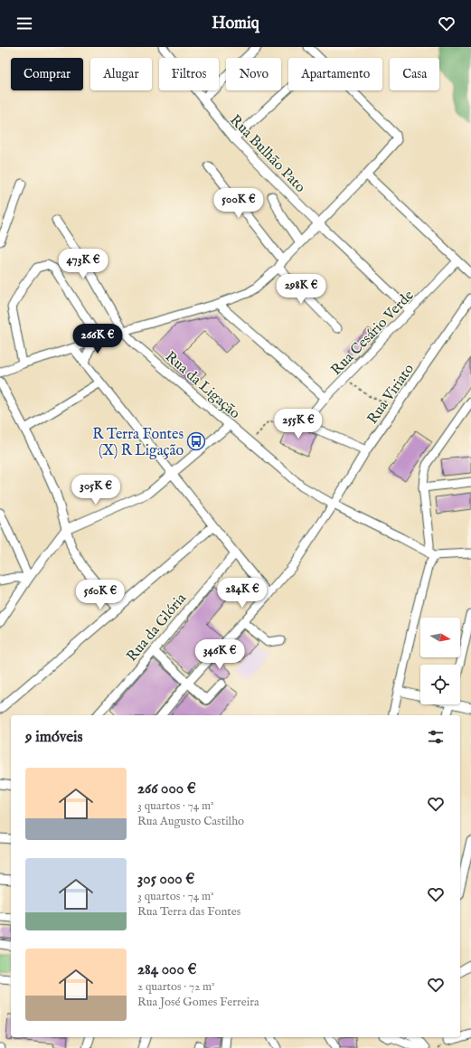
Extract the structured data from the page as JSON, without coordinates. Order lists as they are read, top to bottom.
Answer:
{
  "streets": {
    "street": [
      "Rua Bulhão Pato",
      "Rua Cesário Verde",
      "Rua da Ligação",
      "Rua Viriato",
      "Rua da Glória"
    ]
  },
  "crossings": [
    ["Rua Bulhão Pato", "Rua Cesário Verde"],
    ["Rua da Ligação", "Rua Viriato"]
  ],
  "places": {
    "bus stop": ["R Terra Fontes (X) R Ligação"]
  },
  "north": "right",
  "page": {
    "header": "Homiq",
    "chip": [
      "Comprar",
      "Alugar",
      "Filtros",
      "Novo",
      "Apartamento",
      "Casa"
    ],
    "price": [
      "500K €",
      "473K €",
      "298K €",
      "266K €",
      "255K €",
      "305K €",
      "284K €",
      "560K €",
      "346K €"
    ],
    "heading": "9 imóveis",
    "list": [
      {
        "name": "266 000 €",
        "note": "3 quartos · 74 m² · Rua Augusto Castilho"
      },
      {
        "name": "305 000 €",
        "note": "3 quartos · 74 m² · Rua Terra das Fontes"
      },
      {
        "name": "284 000 €",
        "note": "2 quartos · 72 m² · Rua José Gomes Ferreira"
      }
    ]
  }
}
